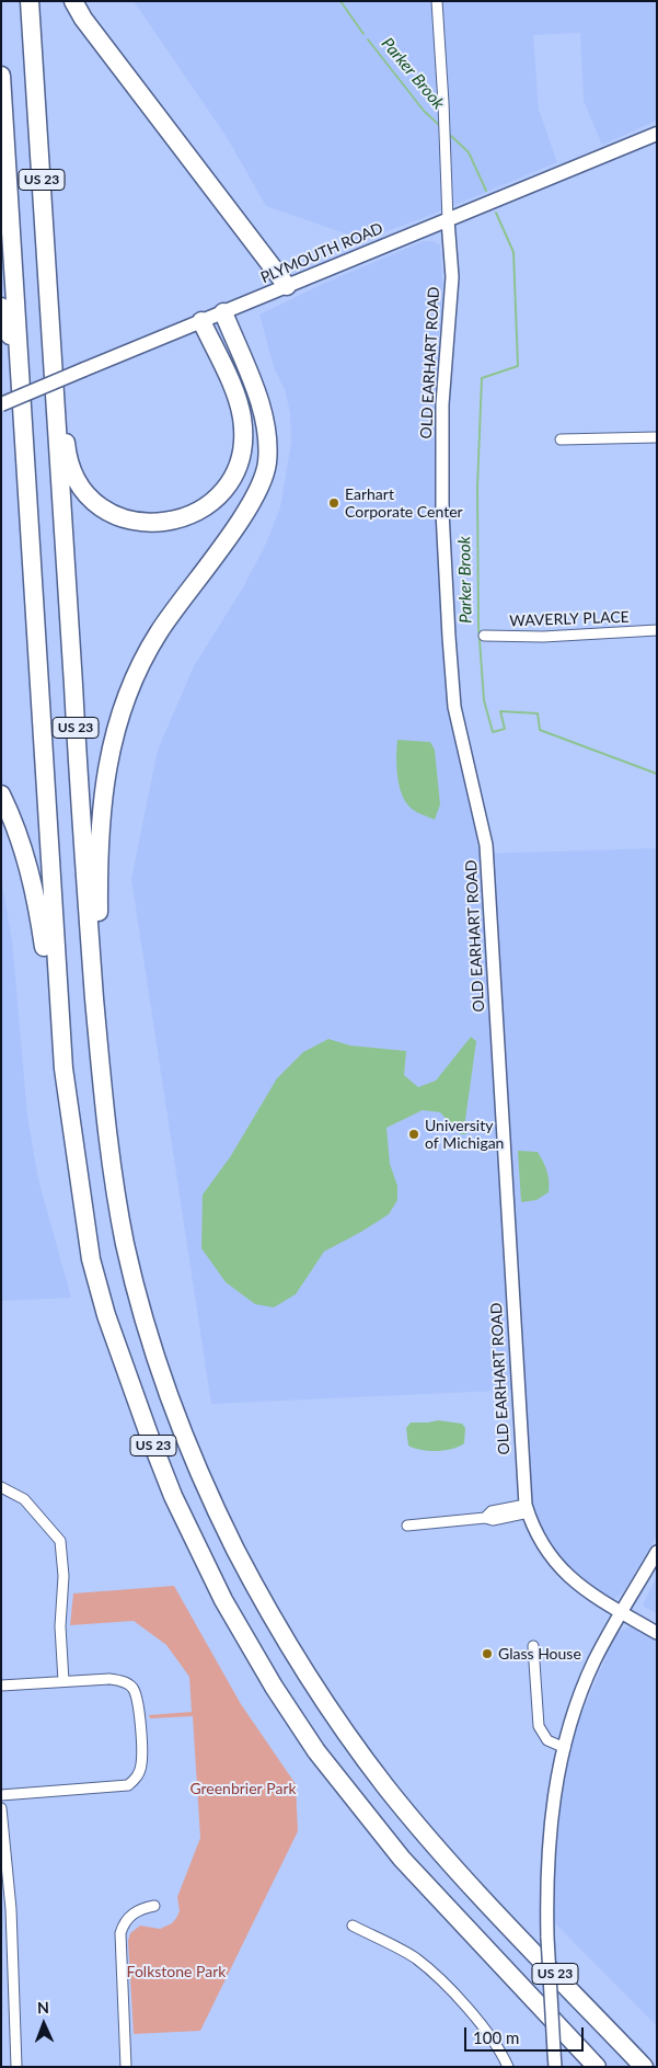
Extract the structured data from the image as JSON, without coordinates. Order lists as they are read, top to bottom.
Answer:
{
  "streets": {
    "highway": ["US 23"],
    "main road": ["PLYMOUTH ROAD"],
    "street": ["OLD EARHART ROAD", "WAVERLY PLACE"]
  },
  "crossings": [
    ["PLYMOUTH ROAD", "OLD EARHART ROAD"]
  ],
  "water": ["Parker Brook"],
  "parks": ["Greenbrier Park", "Folkstone Park"],
  "places": ["Earhart Corporate Center", "University of Michigan", "Glass House"],
  "scale_bar": "100 m",
  "north": "top"
}
